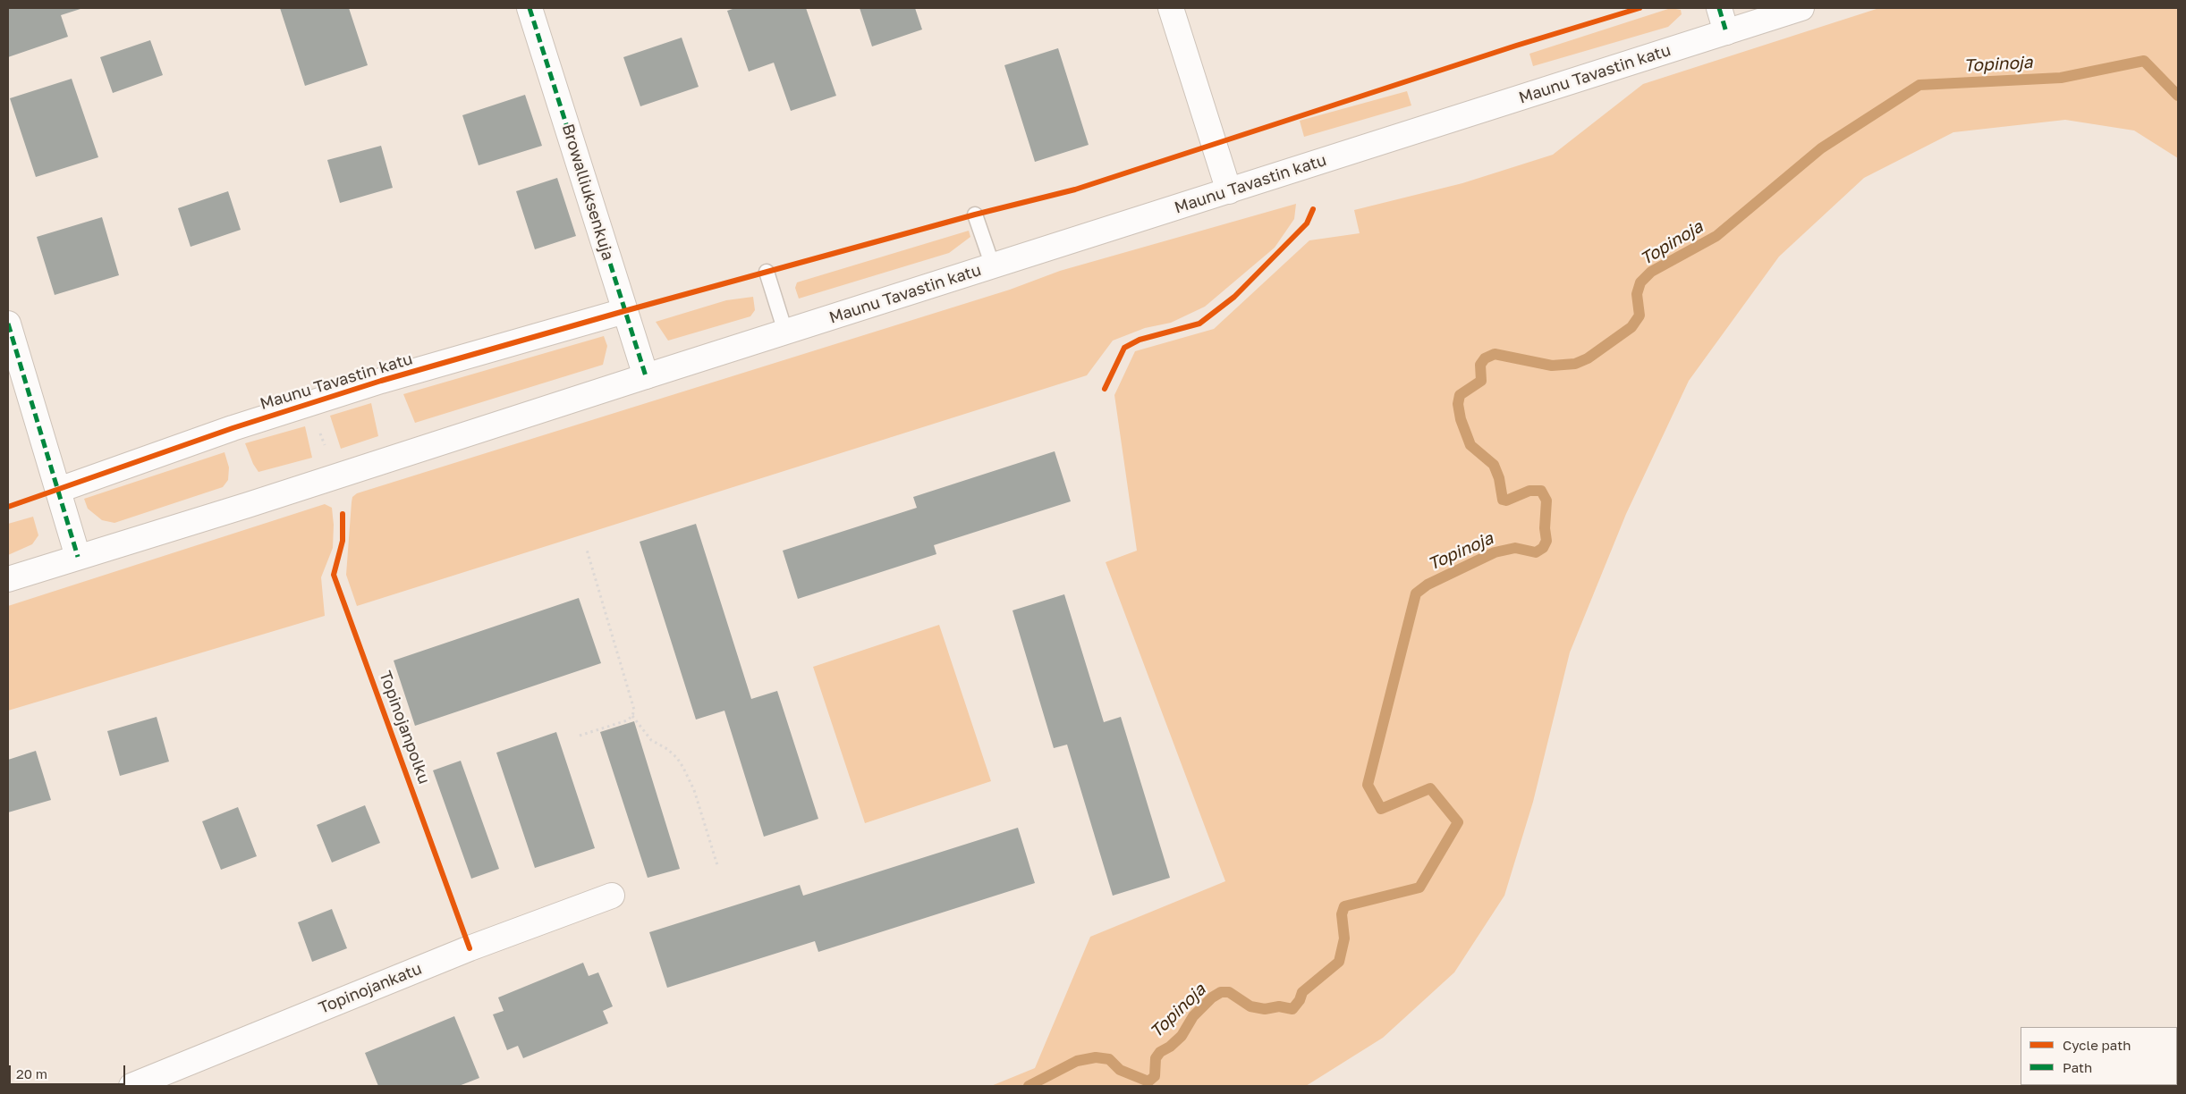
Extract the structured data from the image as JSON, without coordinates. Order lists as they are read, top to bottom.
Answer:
{
  "streets": {
    "street": ["Maunu Tavastin katu", "Browalliuksenkuja", "Topinojankatu"],
    "cycle path": ["Topinojanpolku"]
  },
  "crossings": [
    ["Maunu Tavastin katu", "Browalliuksenkuja"]
  ],
  "water": ["Topinoja"],
  "legend": ["Cycle path", "Path"],
  "scale_bar": "20 m"
}
